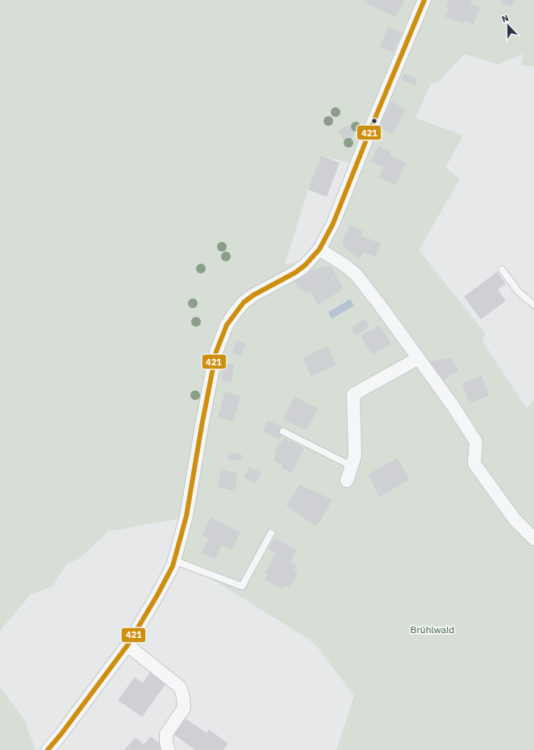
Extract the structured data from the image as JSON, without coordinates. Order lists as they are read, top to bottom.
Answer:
{
  "parks": ["Brühlwald"],
  "lines": ["transit line 421"],
  "north": "top"
}
